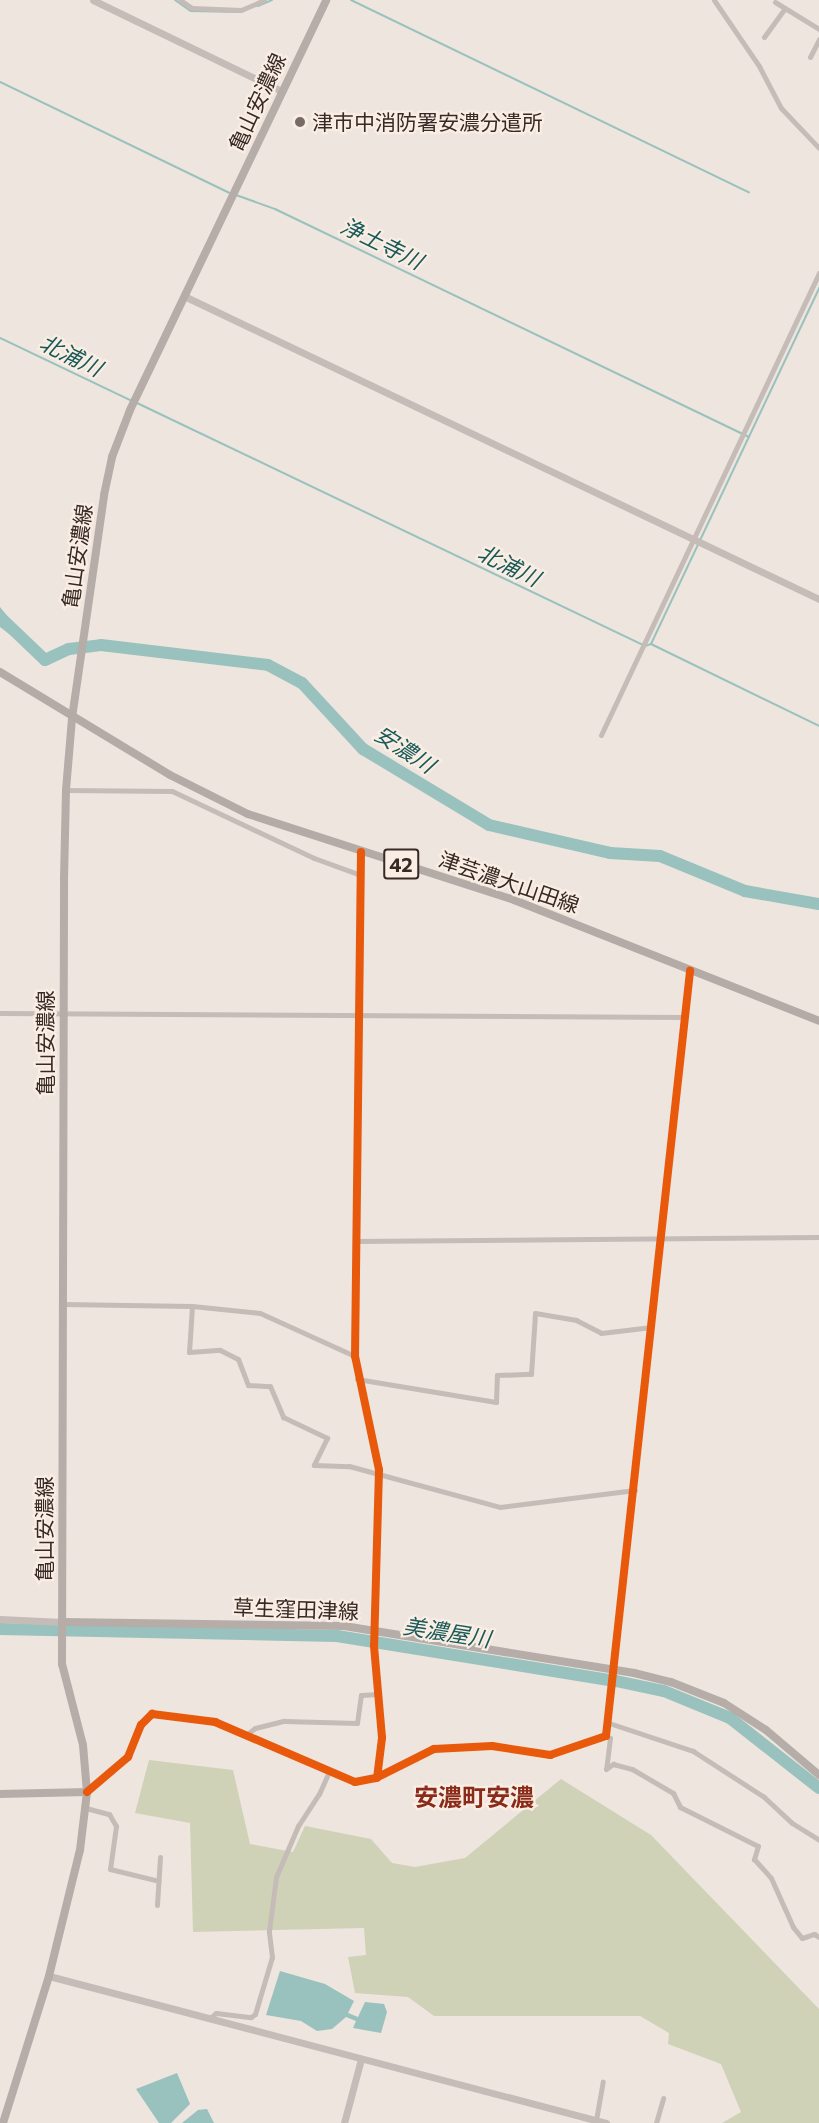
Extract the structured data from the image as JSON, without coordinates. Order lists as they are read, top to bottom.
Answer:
{
  "streets": {
    "main road": [
      "亀山安濃線",
      "42",
      "津芸濃大山田線",
      "草生窪田津線"
    ]
  },
  "crossings": [
    ["亀山安濃線", "津芸濃大山田線"],
    ["亀山安濃線", "草生窪田津線"]
  ],
  "districts": ["安濃町安濃"],
  "water": [
    "浄土寺川",
    "北浦川",
    "安濃川",
    "美濃屋川"
  ],
  "places": ["津市中消防署安濃分遣所"]
}
